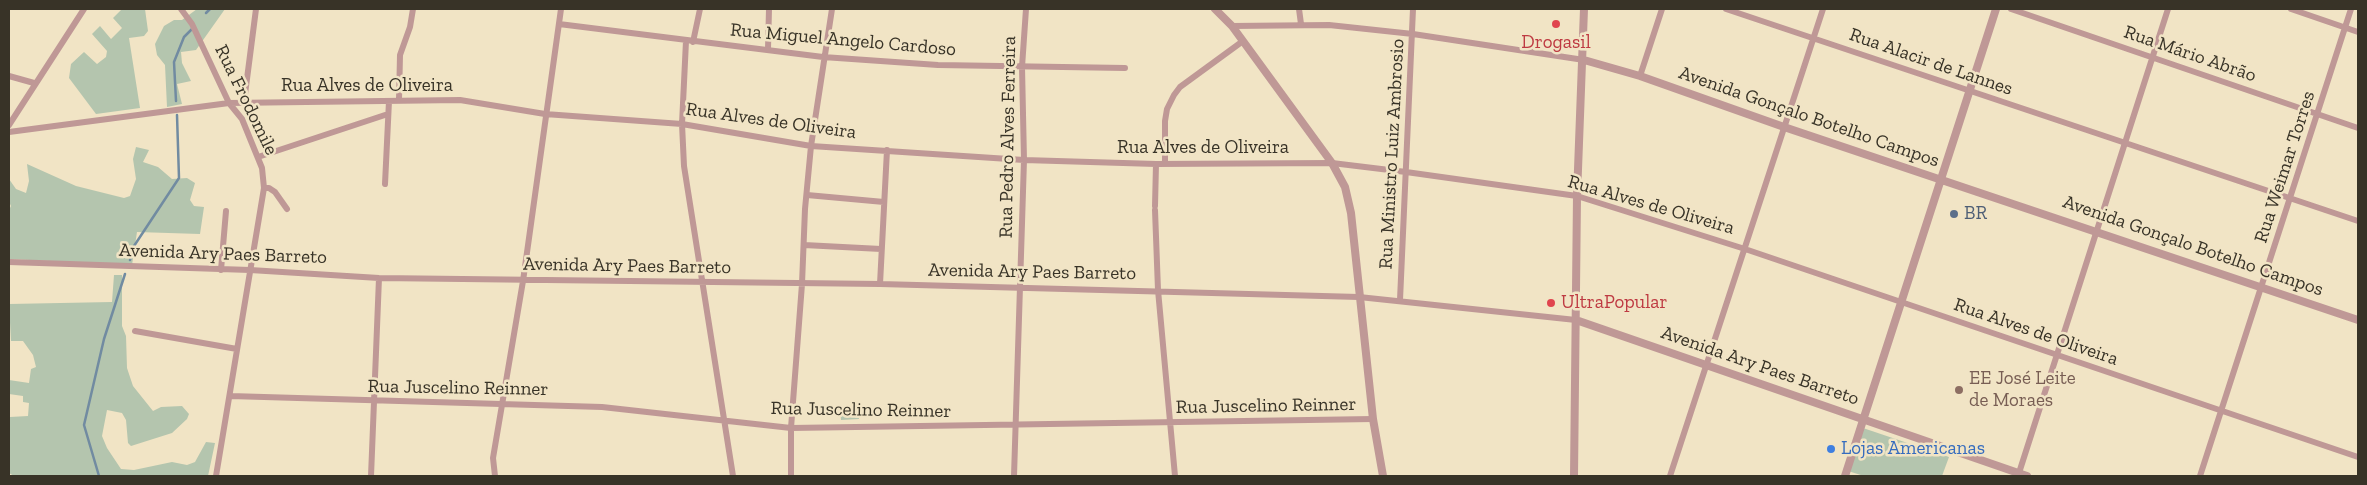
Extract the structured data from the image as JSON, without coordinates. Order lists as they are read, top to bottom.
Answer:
{
  "streets": {
    "street": [
      "Rua Miguel Angelo Cardoso",
      "Rua Mário Abrão",
      "Rua Alacir de Lannes",
      "Rua Alves de Oliveira",
      "Rua Frodomile",
      "Avenida Gonçalo Botelho Campos",
      "Rua Pedro Alves Ferreira",
      "Rua Ministro Luiz Ambrosio",
      "Rua Weimar Torres",
      "Avenida Ary Paes Barreto",
      "Rua Juscelino Reinner"
    ]
  },
  "crossings": [
    ["Rua Miguel Angelo Cardoso", "Rua Pedro Alves Ferreira"],
    ["Rua Mário Abrão", "Rua Weimar Torres"],
    ["Rua Alacir de Lannes", "Rua Weimar Torres"],
    ["Rua Alves de Oliveira", "Rua Frodomile"],
    ["Rua Alves de Oliveira", "Rua Pedro Alves Ferreira"],
    ["Rua Alves de Oliveira", "Rua Ministro Luiz Ambrosio"],
    ["Rua Alves de Oliveira", "Rua Weimar Torres"],
    ["Rua Frodomile", "Avenida Ary Paes Barreto"],
    ["Rua Frodomile", "Rua Juscelino Reinner"],
    ["Avenida Gonçalo Botelho Campos", "Rua Ministro Luiz Ambrosio"],
    ["Avenida Gonçalo Botelho Campos", "Rua Weimar Torres"],
    ["Rua Pedro Alves Ferreira", "Avenida Ary Paes Barreto"],
    ["Rua Pedro Alves Ferreira", "Rua Juscelino Reinner"],
    ["Rua Ministro Luiz Ambrosio", "Avenida Ary Paes Barreto"]
  ],
  "places": [
    "Drogasil",
    "BR",
    "UltraPopular",
    "EE José Leite de Moraes",
    "Lojas Americanas"
  ]
}
